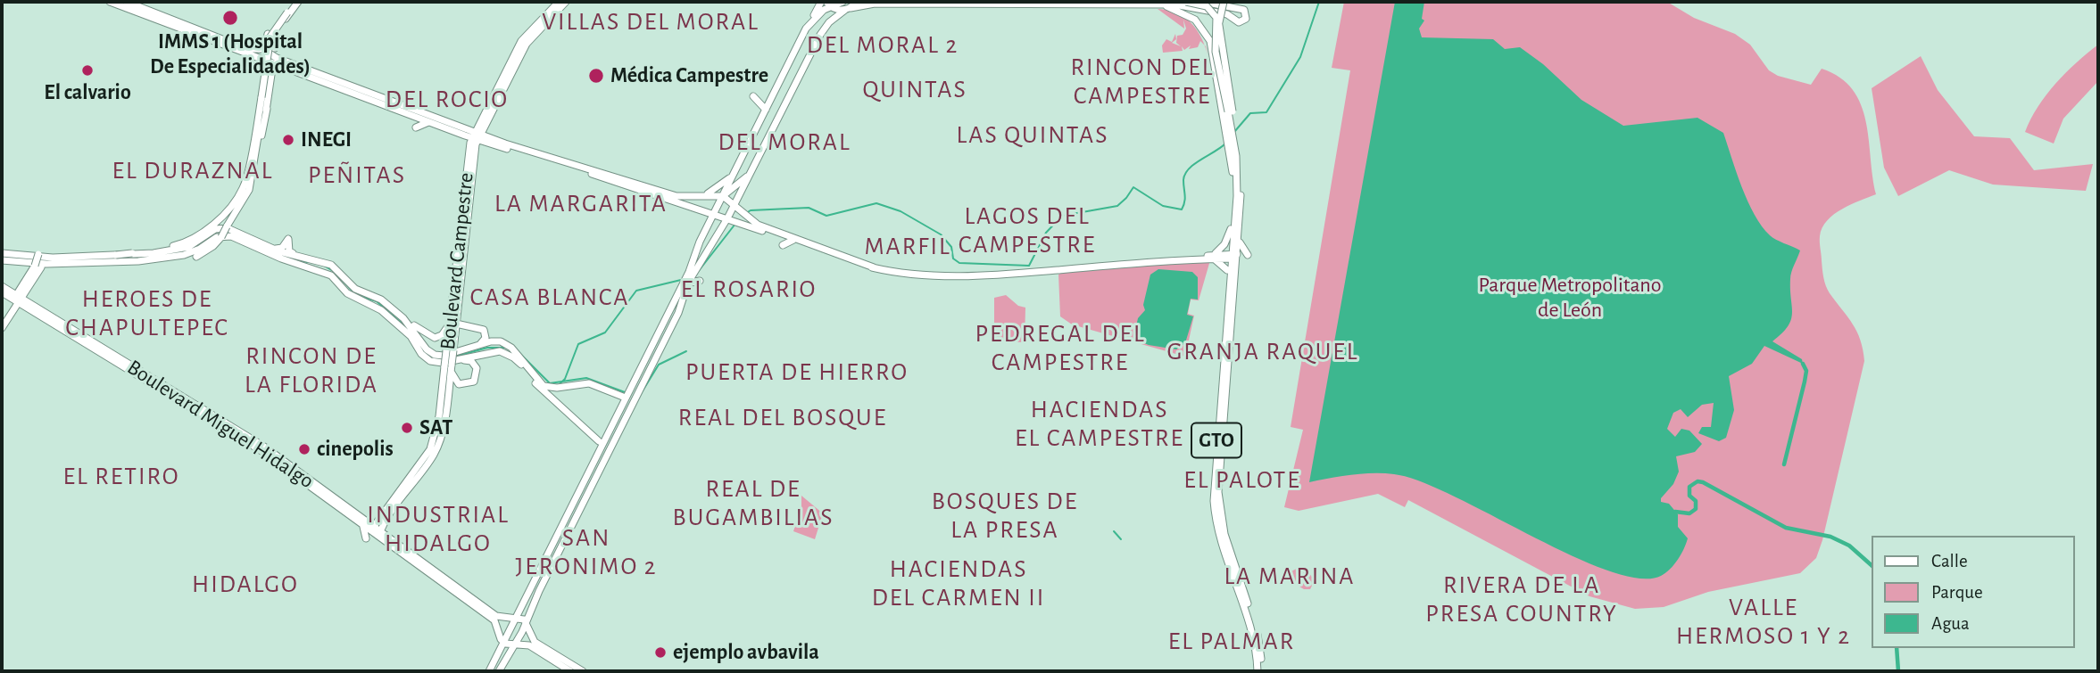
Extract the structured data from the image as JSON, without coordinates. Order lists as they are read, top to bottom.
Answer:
{
  "streets": {
    "main road": ["Boulevard Campestre", "Boulevard Miguel Hidalgo", "GTO"]
  },
  "crossings": [
    ["Boulevard Campestre", "Boulevard Miguel Hidalgo"]
  ],
  "districts": [
    "VILLAS DEL MORAL",
    "DEL MORAL 2",
    "RINCON DEL CAMPESTRE",
    "QUINTAS",
    "DEL ROCIO",
    "LAS QUINTAS",
    "DEL MORAL",
    "EL DURAZNAL",
    "PEÑITAS",
    "LA MARGARITA",
    "LAGOS DEL CAMPESTRE",
    "MARFIL",
    "EL ROSARIO",
    "CASA BLANCA",
    "HEROES DE CHAPULTEPEC",
    "PEDREGAL DEL CAMPESTRE",
    "GRANJA RAQUEL",
    "RINCON DE LA FLORIDA",
    "PUERTA DE HIERRO",
    "HACIENDAS EL CAMPESTRE",
    "REAL DEL BOSQUE",
    "EL RETIRO",
    "EL PALOTE",
    "REAL DE BUGAMBILIAS",
    "BOSQUES DE LA PRESA",
    "INDUSTRIAL HIDALGO",
    "SAN JERONIMO 2",
    "HACIENDAS DEL CARMEN II",
    "LA MARINA",
    "HIDALGO",
    "RIVERA DE LA PRESA COUNTRY",
    "VALLE HERMOSO 1 Y 2",
    "EL PALMAR"
  ],
  "parks": ["Parque Metropolitano de León"],
  "places": [
    "IMMS 1 (Hospital De Especialidades)",
    "El calvario",
    "Médica Campestre",
    "INEGI",
    "SAT",
    "cinepolis",
    "ejemplo avbavila"
  ],
  "legend": ["Calle", "Parque", "Agua"]
}
